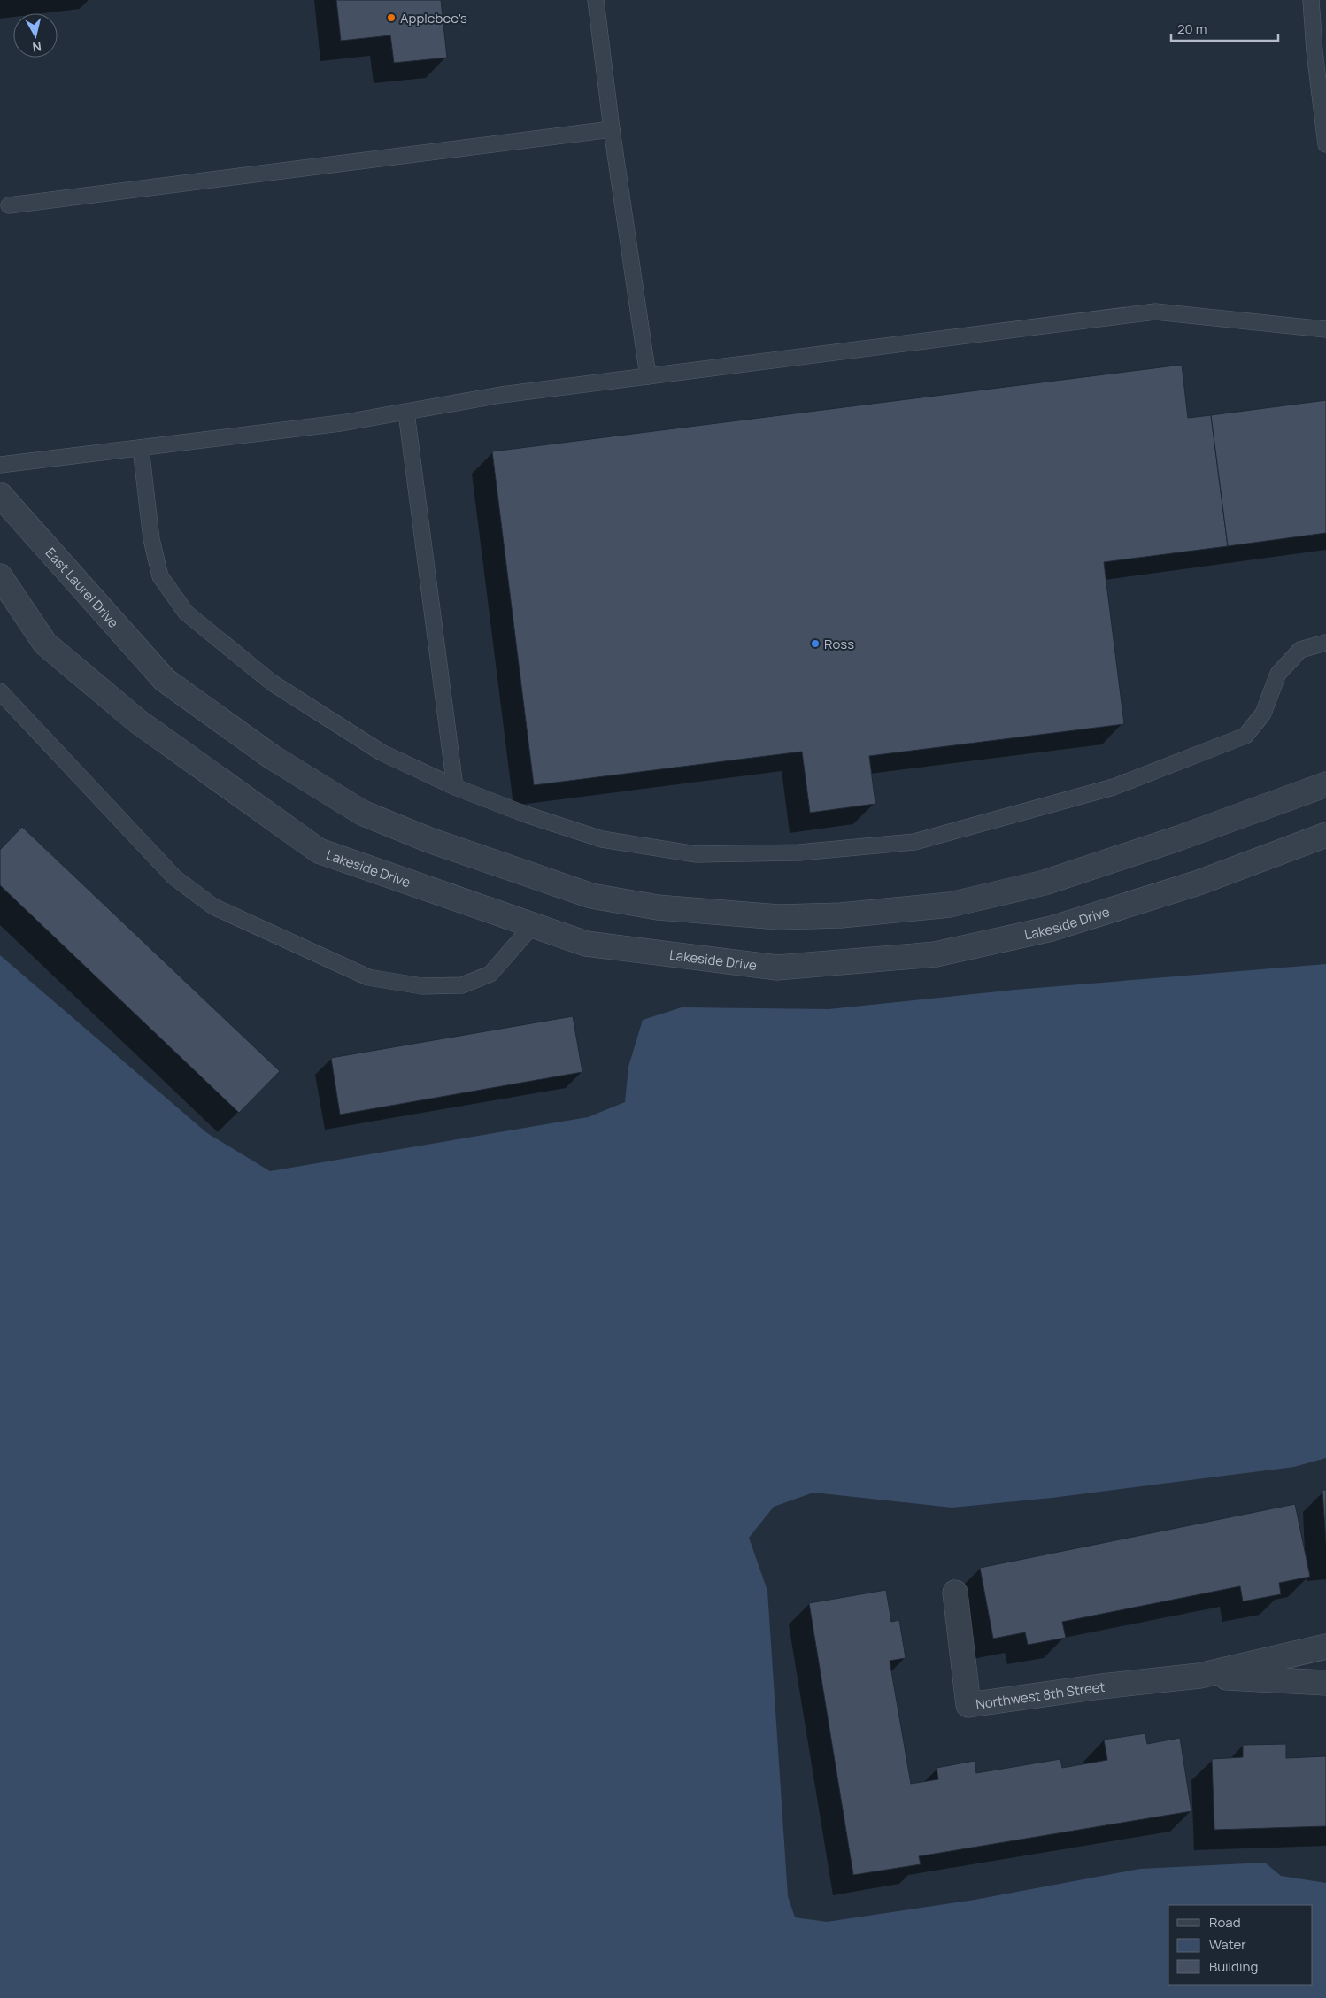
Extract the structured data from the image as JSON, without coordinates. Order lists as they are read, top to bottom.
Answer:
{
  "streets": {
    "street": ["East Laurel Drive", "Lakeside Drive", "Northwest 8th Street"]
  },
  "places": ["Applebee's", "Ross"],
  "legend": ["Road", "Water", "Building"],
  "scale_bar": "20 m",
  "north": "bottom"
}
